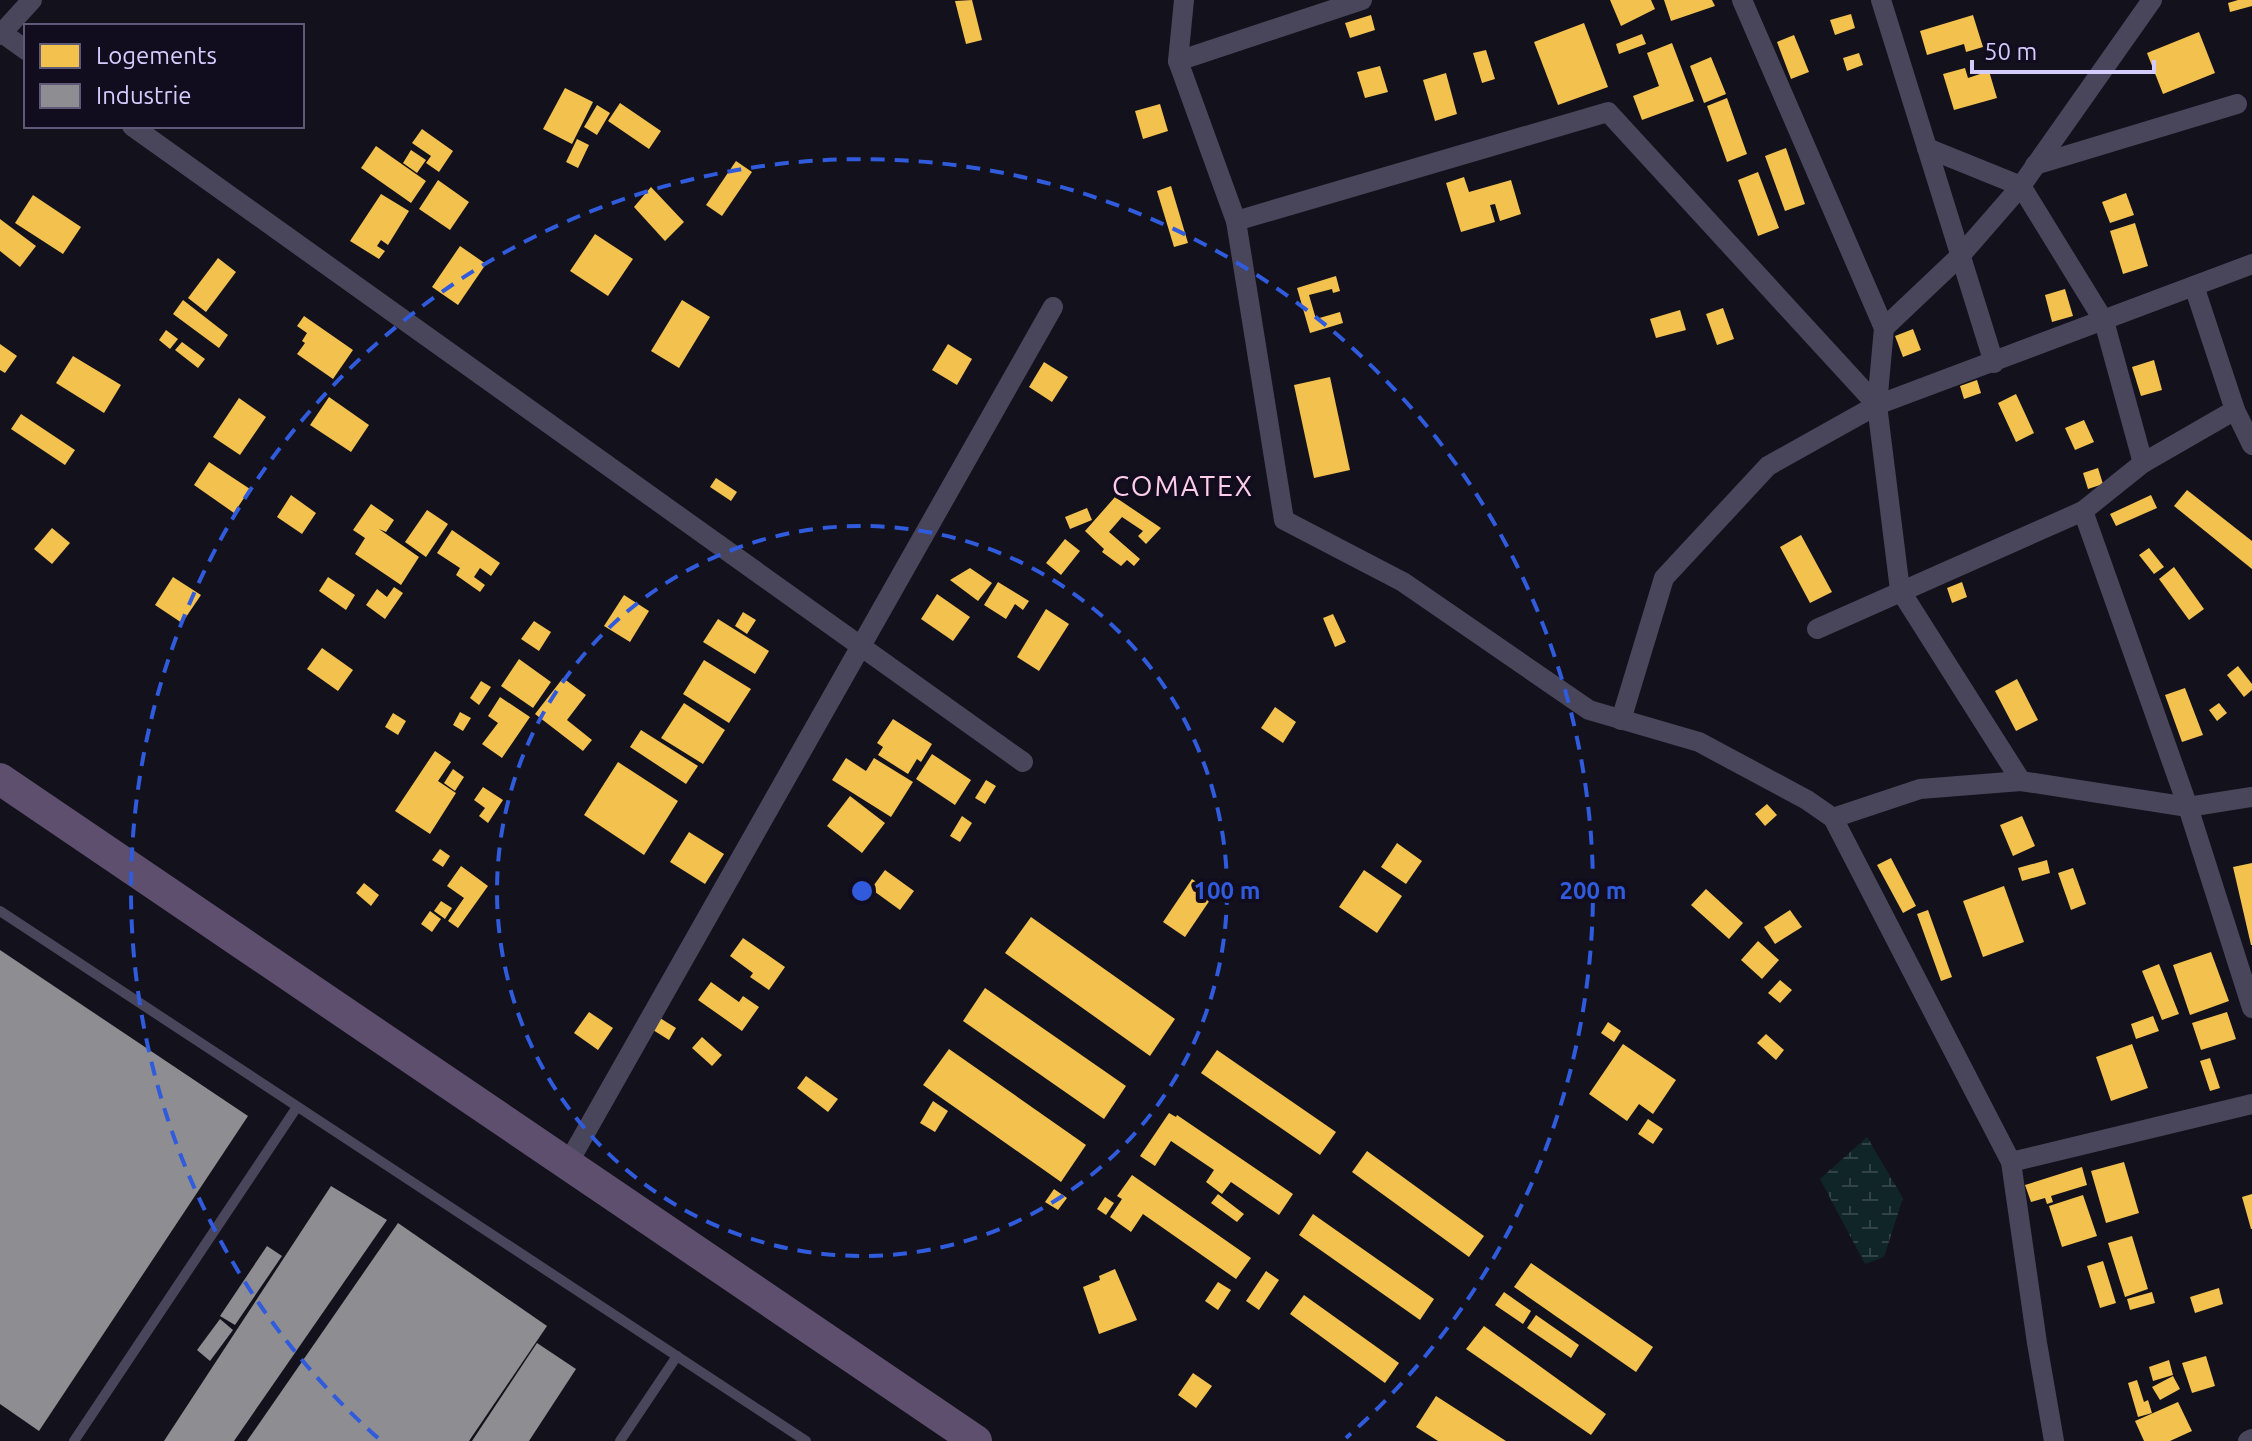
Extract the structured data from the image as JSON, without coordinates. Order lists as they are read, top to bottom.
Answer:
{
  "districts": ["COMATEX"],
  "legend": ["Logements", "Industrie"],
  "scale_bar": "50 m",
  "rings": ["100 m", "200 m"]
}
